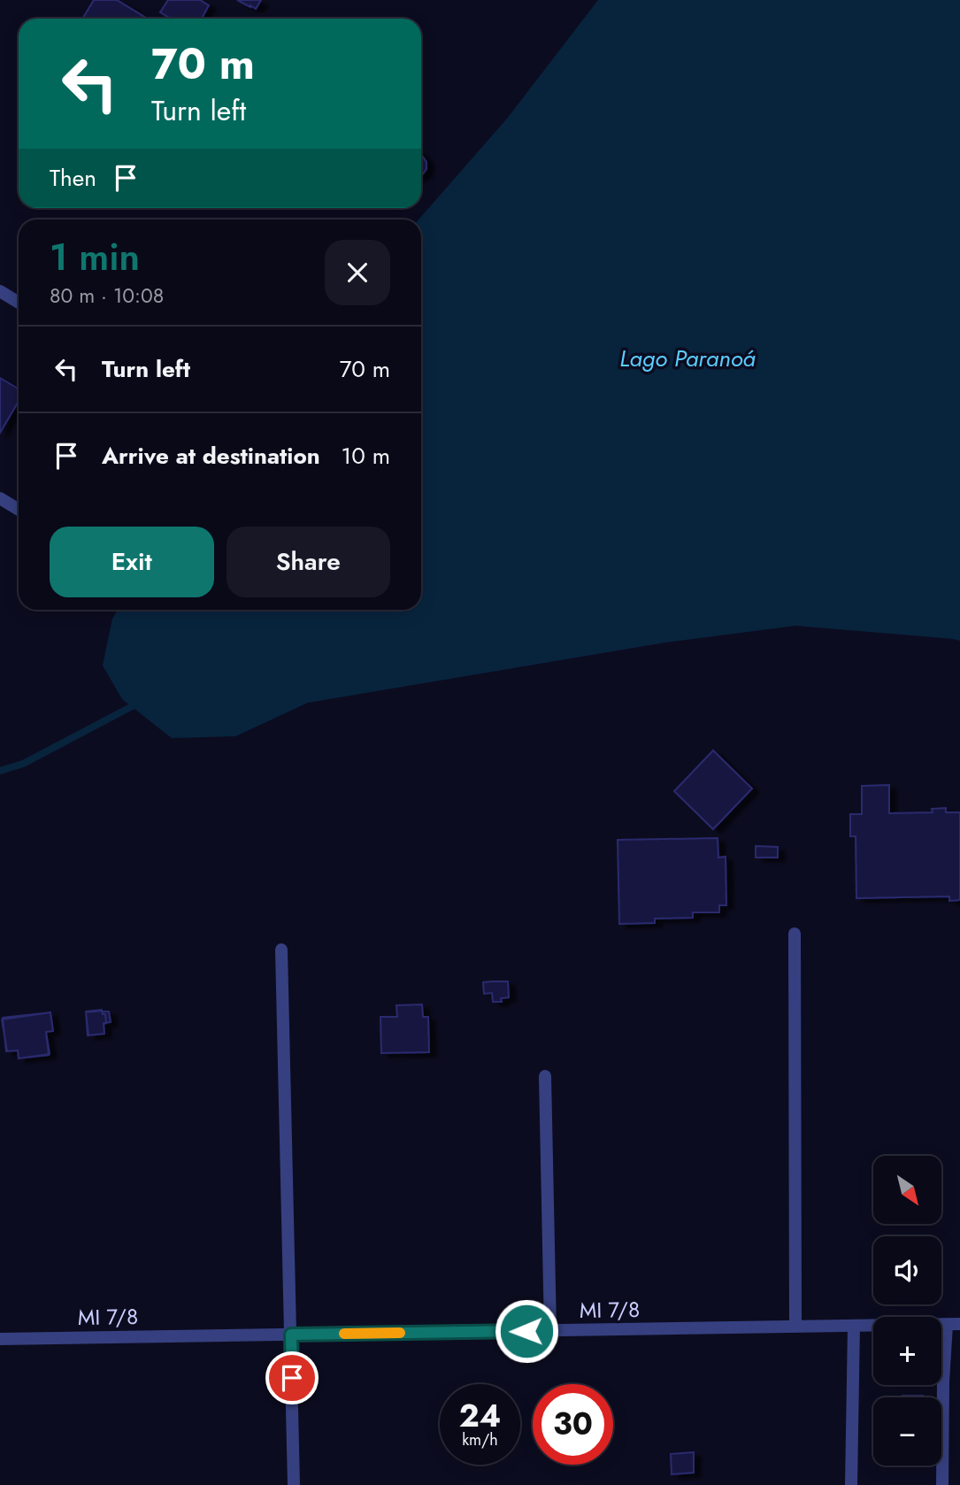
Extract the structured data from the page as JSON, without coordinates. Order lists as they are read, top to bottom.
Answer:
{
  "streets": {
    "street": ["MI 7/8"]
  },
  "water": ["Lago Paranoá"],
  "north": "bottom right",
  "page": {
    "turn": ["70 m", "Turn left"],
    "then": "Then",
    "heading": ["1 min", "80 m · 10:08"],
    "list": [
      {
        "name": "Turn left",
        "value": "70 m"
      },
      {
        "name": "Arrive at destination",
        "value": "10 m"
      }
    ],
    "buttons": ["Exit", "Share"],
    "map_buttons": ["+", "−"],
    "speed": "24 km/h",
    "limit": "30"
  }
}
